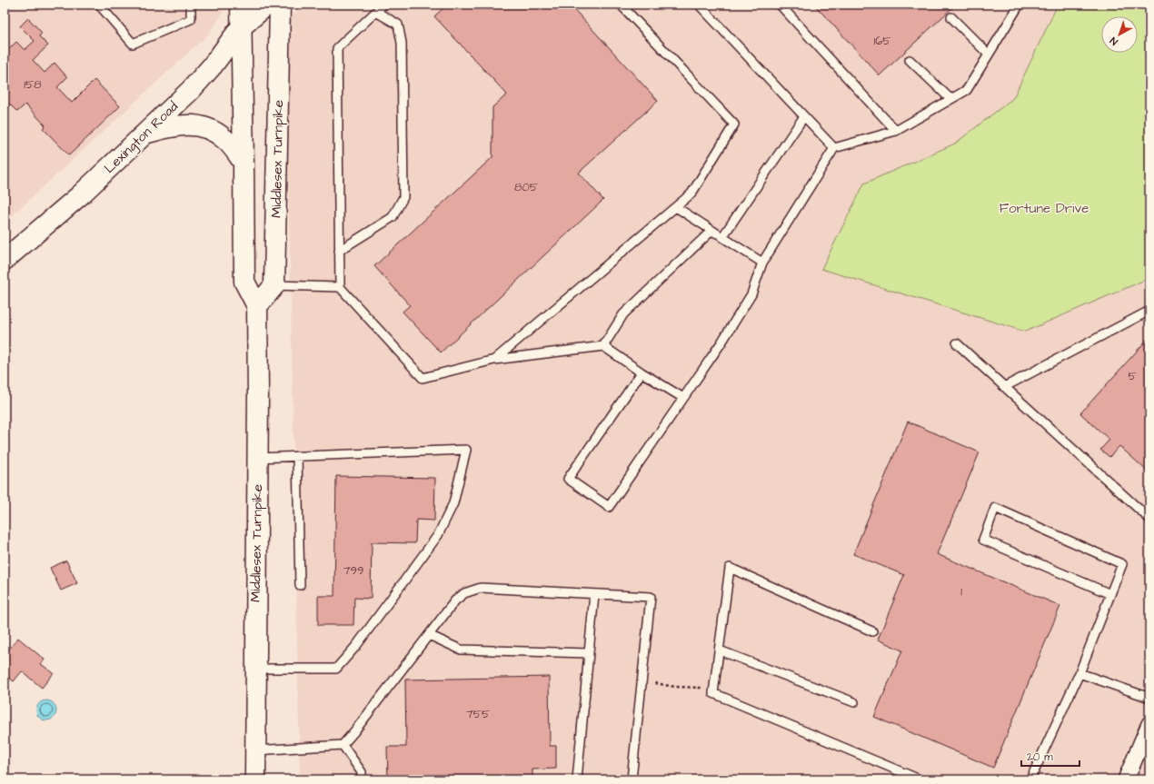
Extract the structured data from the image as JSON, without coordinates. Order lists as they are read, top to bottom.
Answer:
{
  "streets": {
    "main road": ["Lexington Road", "Middlesex Turnpike"]
  },
  "crossings": [
    ["Lexington Road", "Middlesex Turnpike"]
  ],
  "parks": ["Fortune Drive"],
  "house_numbers": [
    "165",
    "158",
    "805",
    "5",
    "799",
    "1",
    "755"
  ],
  "scale_bar": "20 m",
  "north": "bottom left"
}
